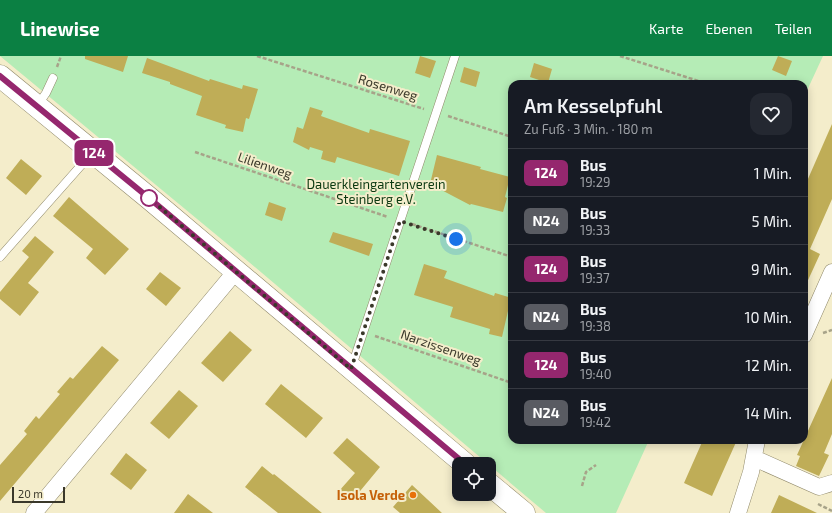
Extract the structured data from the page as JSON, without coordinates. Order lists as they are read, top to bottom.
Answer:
{
  "streets": {
    "path": ["Rosenweg", "Lilienweg", "Narzissenweg"]
  },
  "parks": ["Dauerkleingartenverein Steinberg e.V."],
  "places": ["Isola Verde"],
  "lines": ["bus line 124"],
  "scale_bar": "20 m",
  "page": {
    "header": "Linewise",
    "nav": ["Karte", "Ebenen", "Teilen"],
    "on_map": "124",
    "heading": ["Am Kesselpfuhl", "Zu Fuß · 3 Min. · 180 m"],
    "list": [
      {
        "mark": "124",
        "name": "Bus",
        "note": "19:29",
        "value": "1 Min."
      },
      {
        "mark": "N24",
        "name": "Bus",
        "note": "19:33",
        "value": "5 Min."
      },
      {
        "mark": "124",
        "name": "Bus",
        "note": "19:37",
        "value": "9 Min."
      },
      {
        "mark": "N24",
        "name": "Bus",
        "note": "19:38",
        "value": "10 Min."
      },
      {
        "mark": "124",
        "name": "Bus",
        "note": "19:40",
        "value": "12 Min."
      },
      {
        "mark": "N24",
        "name": "Bus",
        "note": "19:42",
        "value": "14 Min."
      }
    ],
    "scale": "20 m"
  }
}
